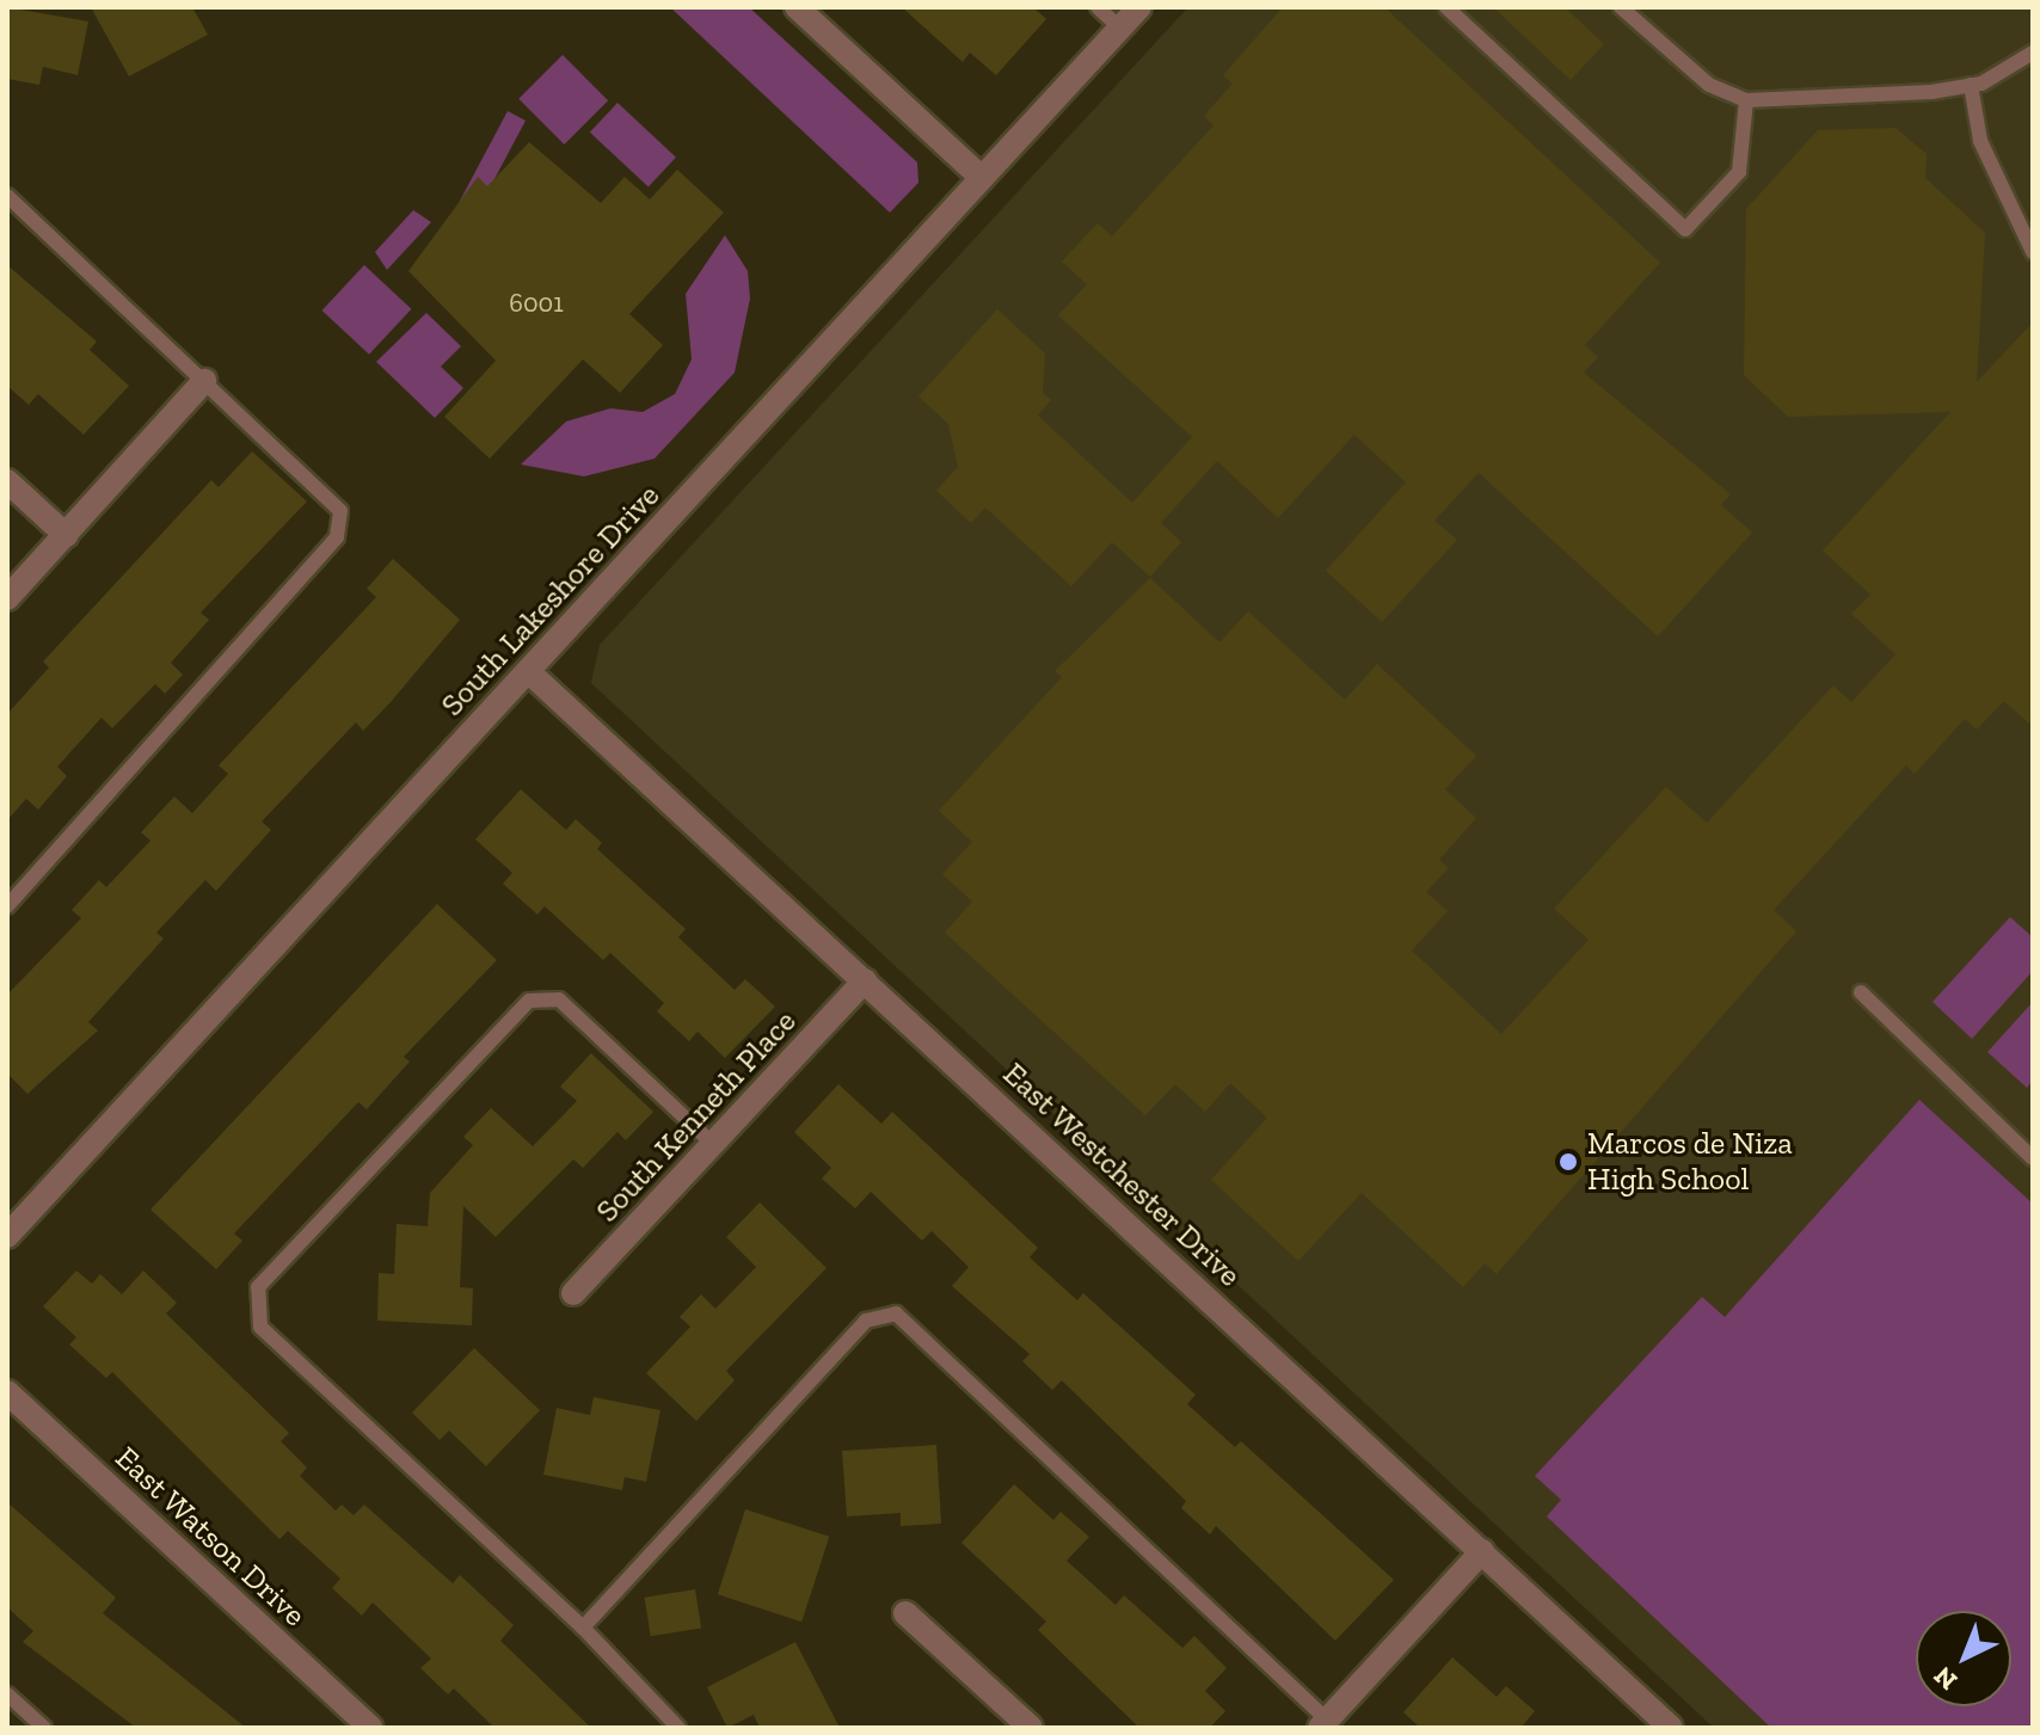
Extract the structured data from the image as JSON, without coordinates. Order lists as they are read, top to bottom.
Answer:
{
  "streets": {
    "street": [
      "South Lakeshore Drive",
      "South Kenneth Place",
      "East Westchester Drive",
      "East Watson Drive"
    ]
  },
  "crossings": [
    ["South Lakeshore Drive", "East Westchester Drive"],
    ["South Kenneth Place", "East Westchester Drive"]
  ],
  "places": ["Marcos de Niza High School"],
  "house_numbers": ["6001"],
  "north": "bottom left"
}
